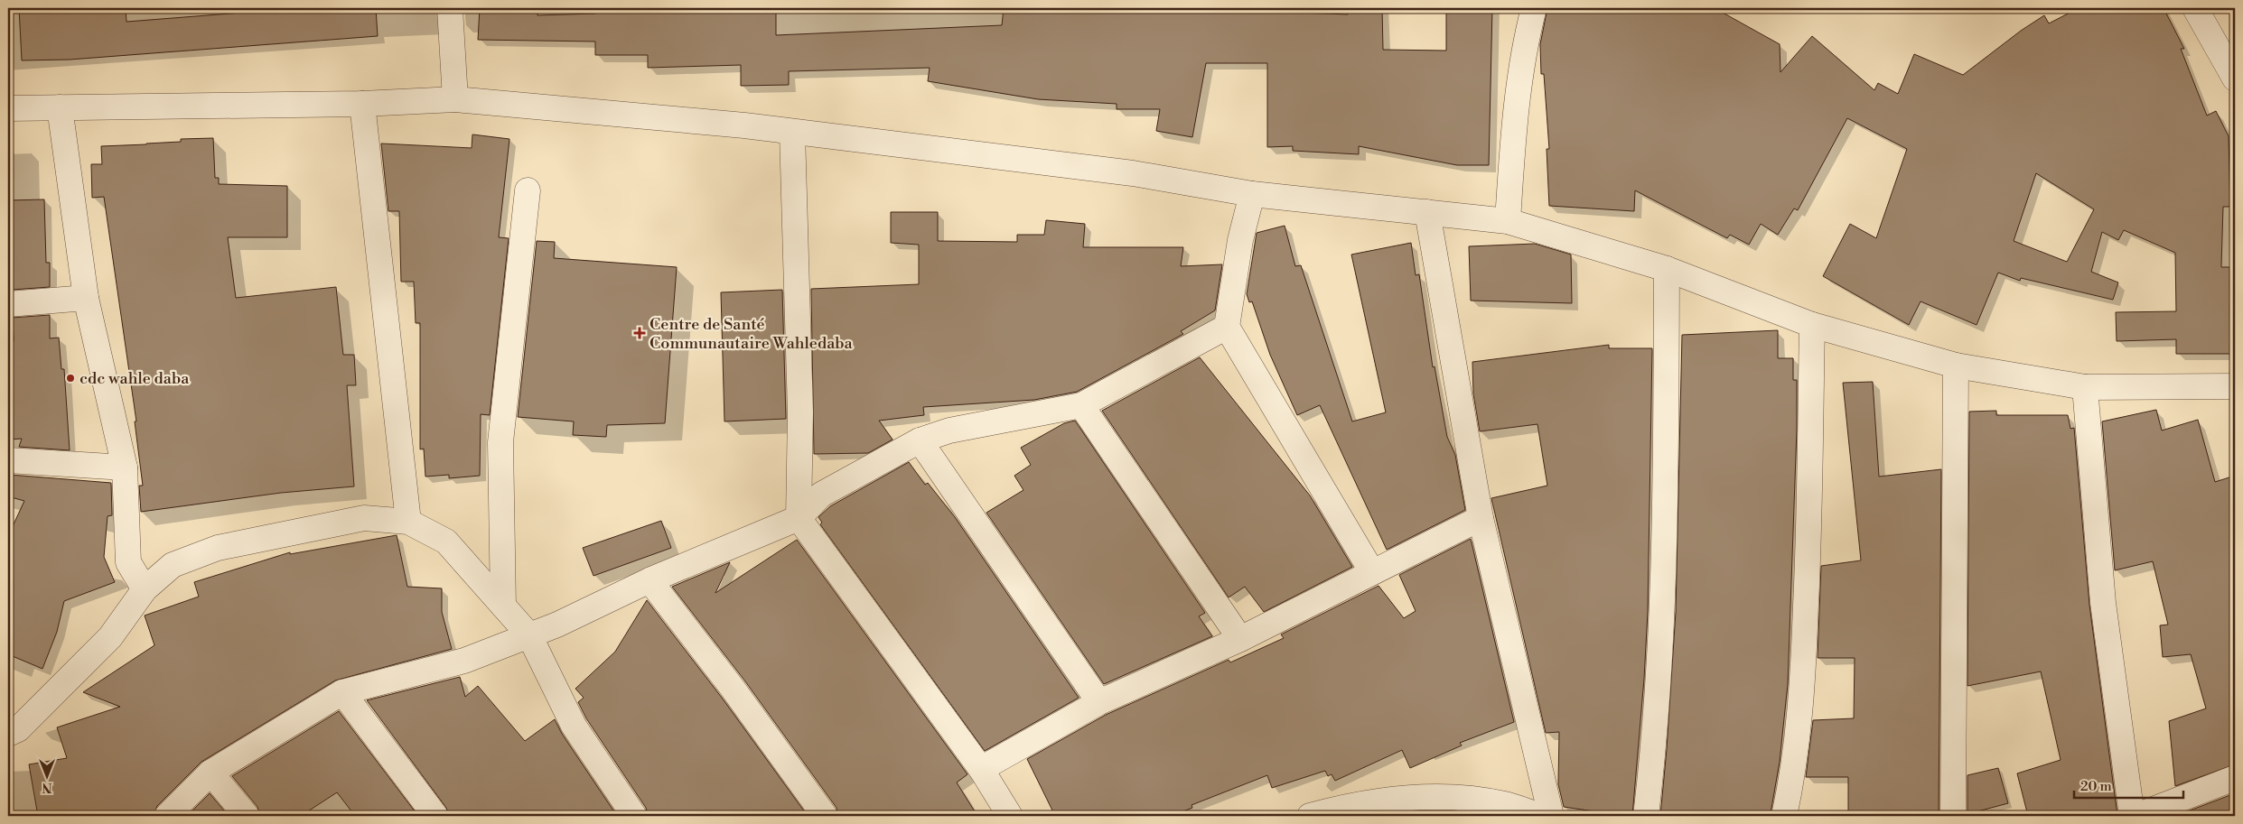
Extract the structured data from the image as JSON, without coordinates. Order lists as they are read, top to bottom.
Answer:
{
  "places": {
    "health": ["Centre de Santé Communautaire Wahledaba"],
    "other": ["cdc wahle daba"]
  },
  "scale_bar": "20 m",
  "north": "bottom"
}
